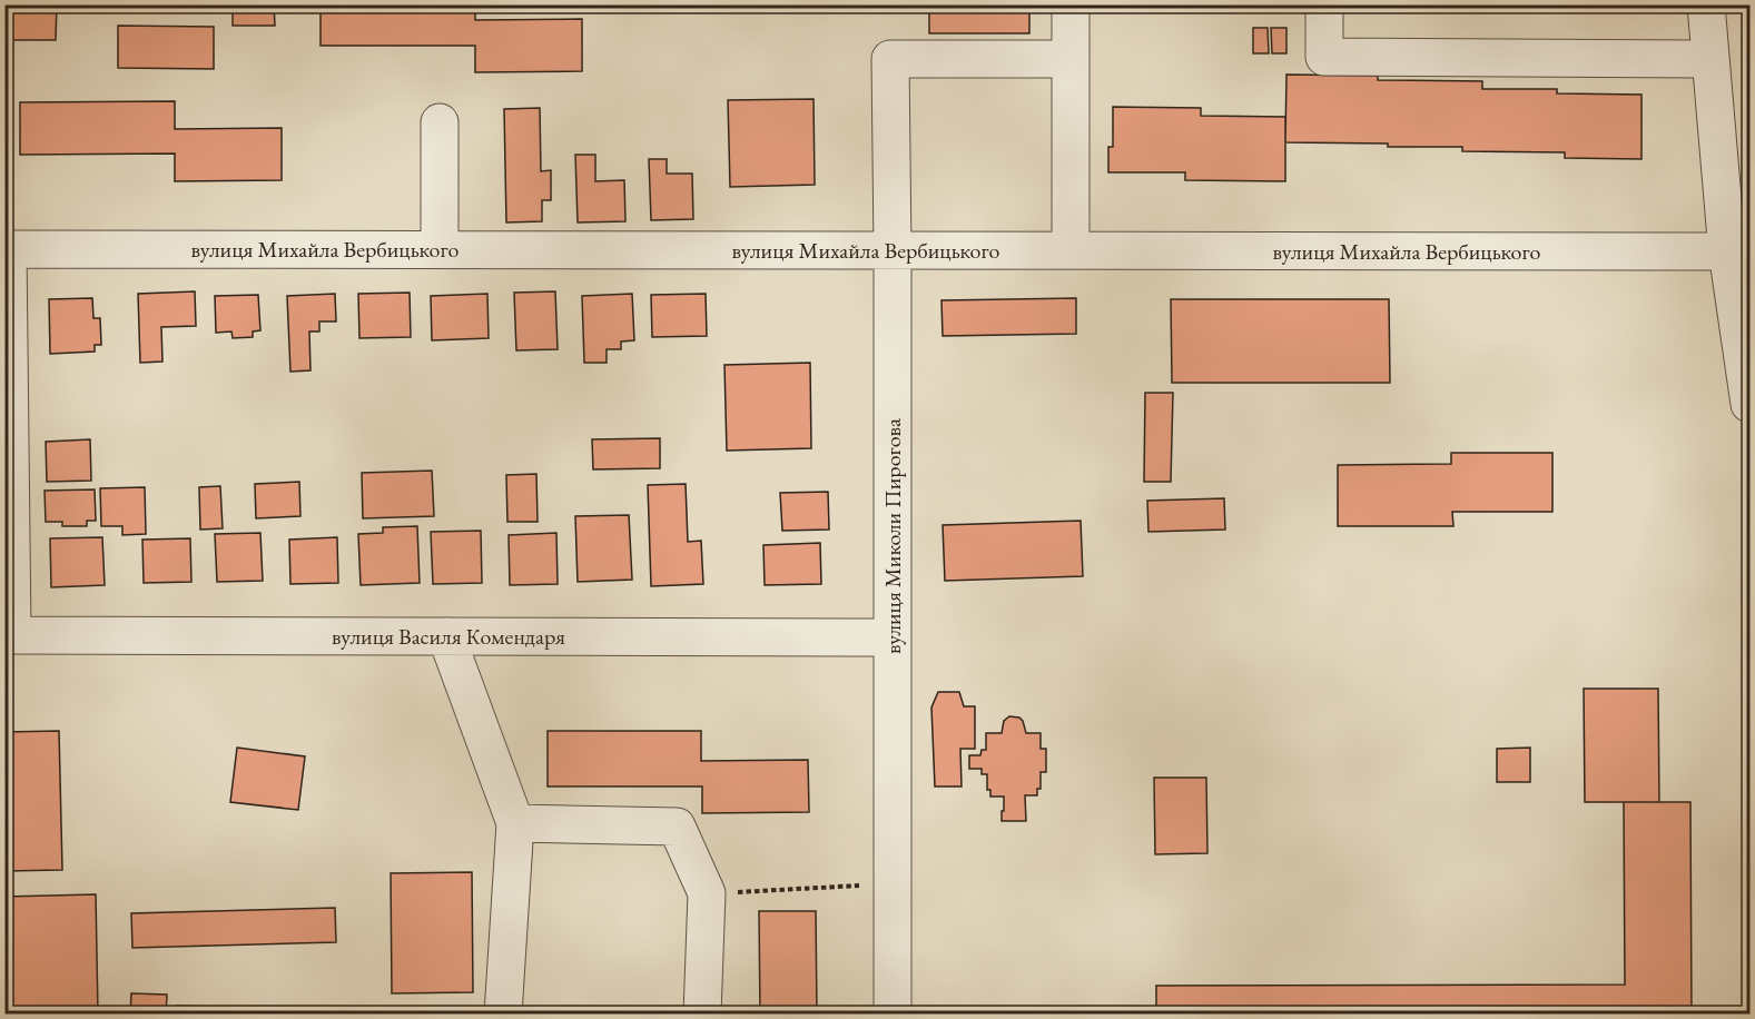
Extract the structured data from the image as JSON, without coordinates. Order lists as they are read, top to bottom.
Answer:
{
  "streets": {
    "street": ["вулиця Михайла Вербицького", "вулиця Миколи Пирогова", "вулиця Василя Комендаря"]
  },
  "crossings": [
    ["вулиця Михайла Вербицького", "вулиця Миколи Пирогова"],
    ["вулиця Миколи Пирогова", "вулиця Василя Комендаря"]
  ]
}
